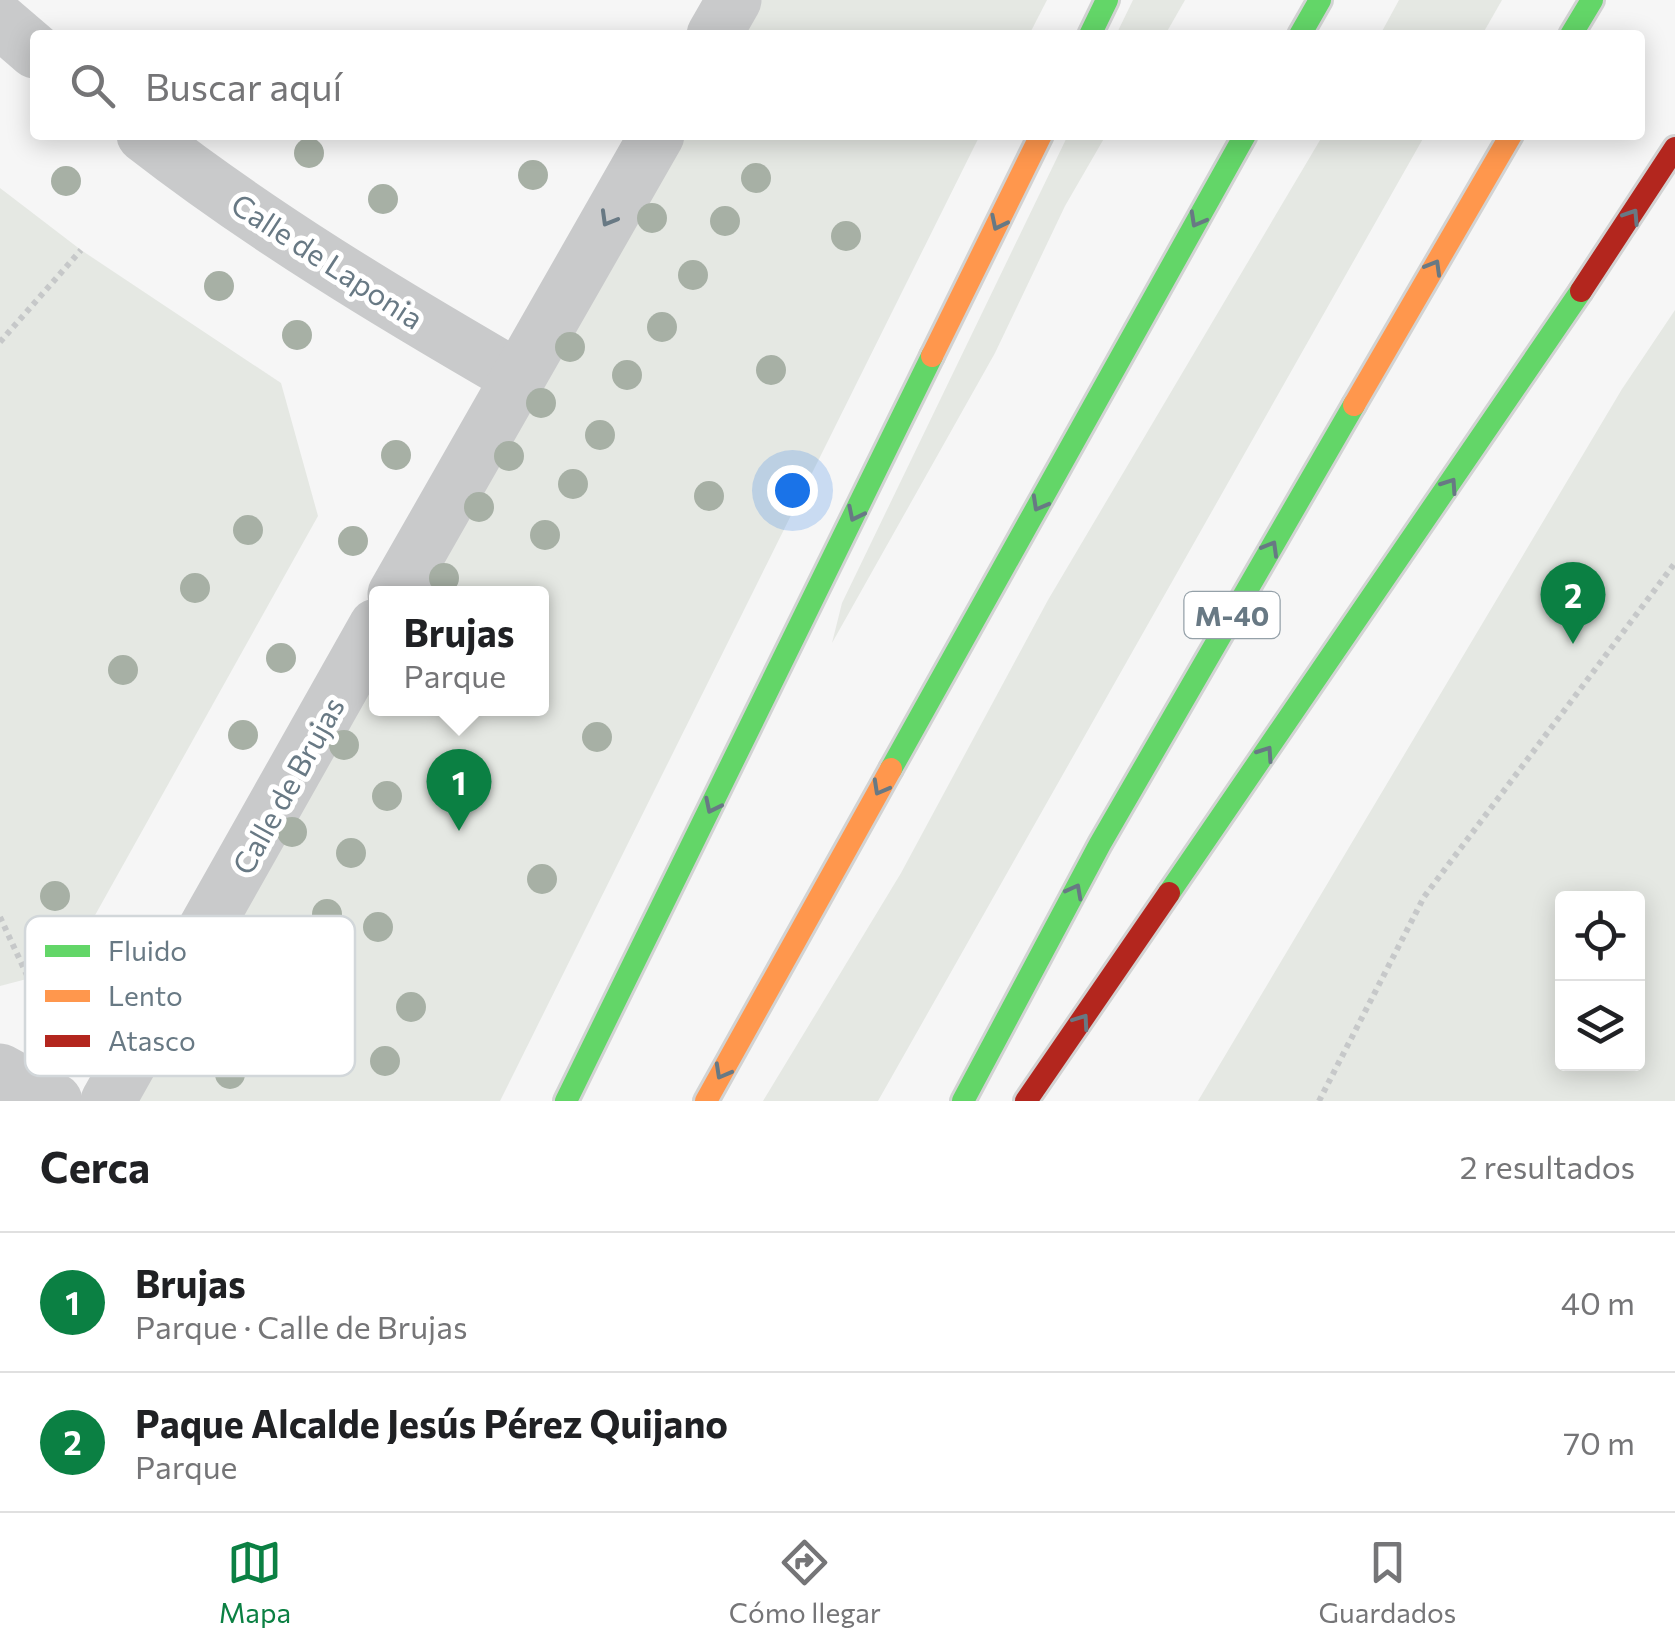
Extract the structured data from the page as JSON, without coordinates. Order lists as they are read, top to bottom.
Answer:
{
  "streets": {
    "highway": ["M-40"],
    "street": ["Calle de Laponia", "Calle de Brujas"]
  },
  "legend": ["Fluido", "Lento", "Atasco"],
  "page": {
    "search": "Buscar aquí",
    "pins": ["2", "1"],
    "popup": ["Brujas", "Parque"],
    "heading": ["Cerca", "2 resultados"],
    "list": [
      {
        "mark": "1",
        "name": "Brujas",
        "note": "Parque · Calle de Brujas",
        "value": "40 m"
      },
      {
        "mark": "2",
        "name": "Paque Alcalde Jesús Pérez Quijano",
        "note": "Parque",
        "value": "70 m"
      }
    ],
    "nav": ["Mapa", "Cómo llegar", "Guardados"]
  }
}
